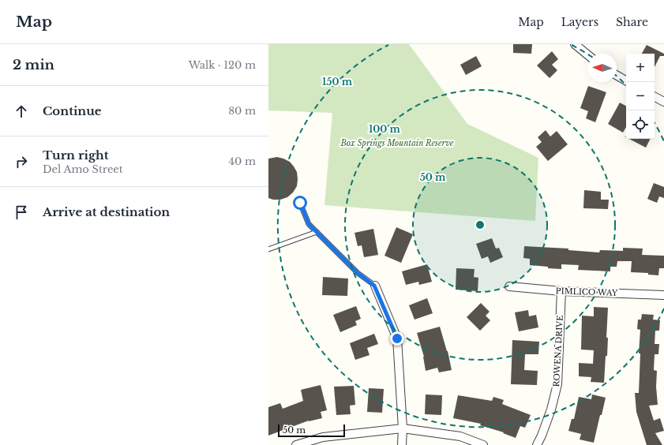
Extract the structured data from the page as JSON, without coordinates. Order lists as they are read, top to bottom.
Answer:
{
  "streets": {
    "street": ["PIMLICO WAY", "ROWENA DRIVE"]
  },
  "crossings": [
    ["PIMLICO WAY", "ROWENA DRIVE"]
  ],
  "parks": ["Box Springs Mountain Reserve"],
  "scale_bar": "50 m",
  "north": "left",
  "page": {
    "header": "Map",
    "nav": ["Map", "Layers", "Share"],
    "heading": ["2 min", "Walk · 120 m"],
    "map_buttons": ["+", "−"],
    "list": [
      ["Continue", "80 m"],
      ["Turn right", "Del Amo Street", "40 m"],
      "Arrive at destination"
    ],
    "scale": "50 m"
  },
  "rings": ["150 m", "100 m", "50 m"]
}
